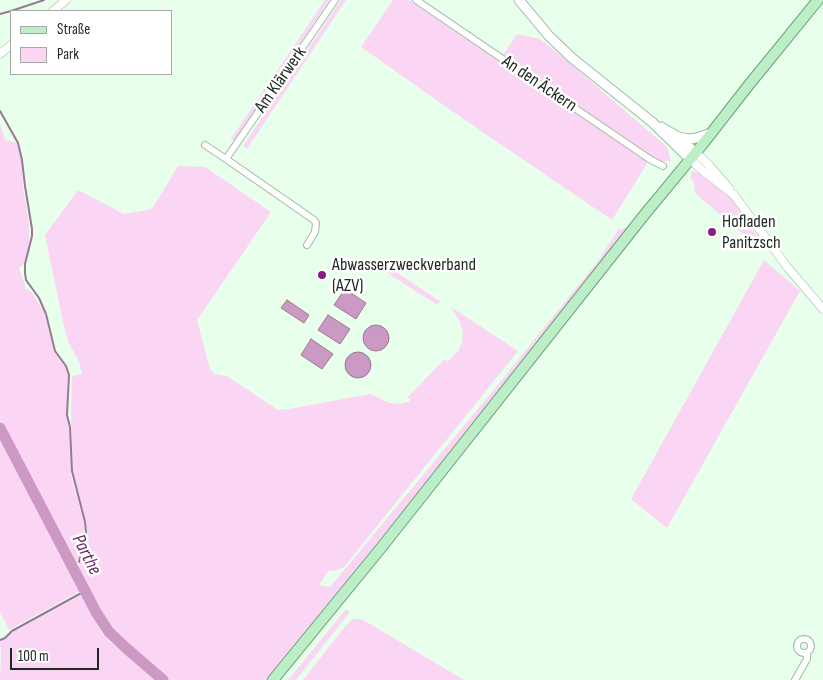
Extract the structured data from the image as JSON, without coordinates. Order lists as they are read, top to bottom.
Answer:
{
  "streets": {
    "street": ["Am Klärwerk", "An den Äckern"]
  },
  "water": ["Parthe"],
  "places": ["Hofladen Panitzsch", "Abwasserzweckverband (AZV)"],
  "legend": ["Straße", "Park"],
  "scale_bar": "100 m"
}
